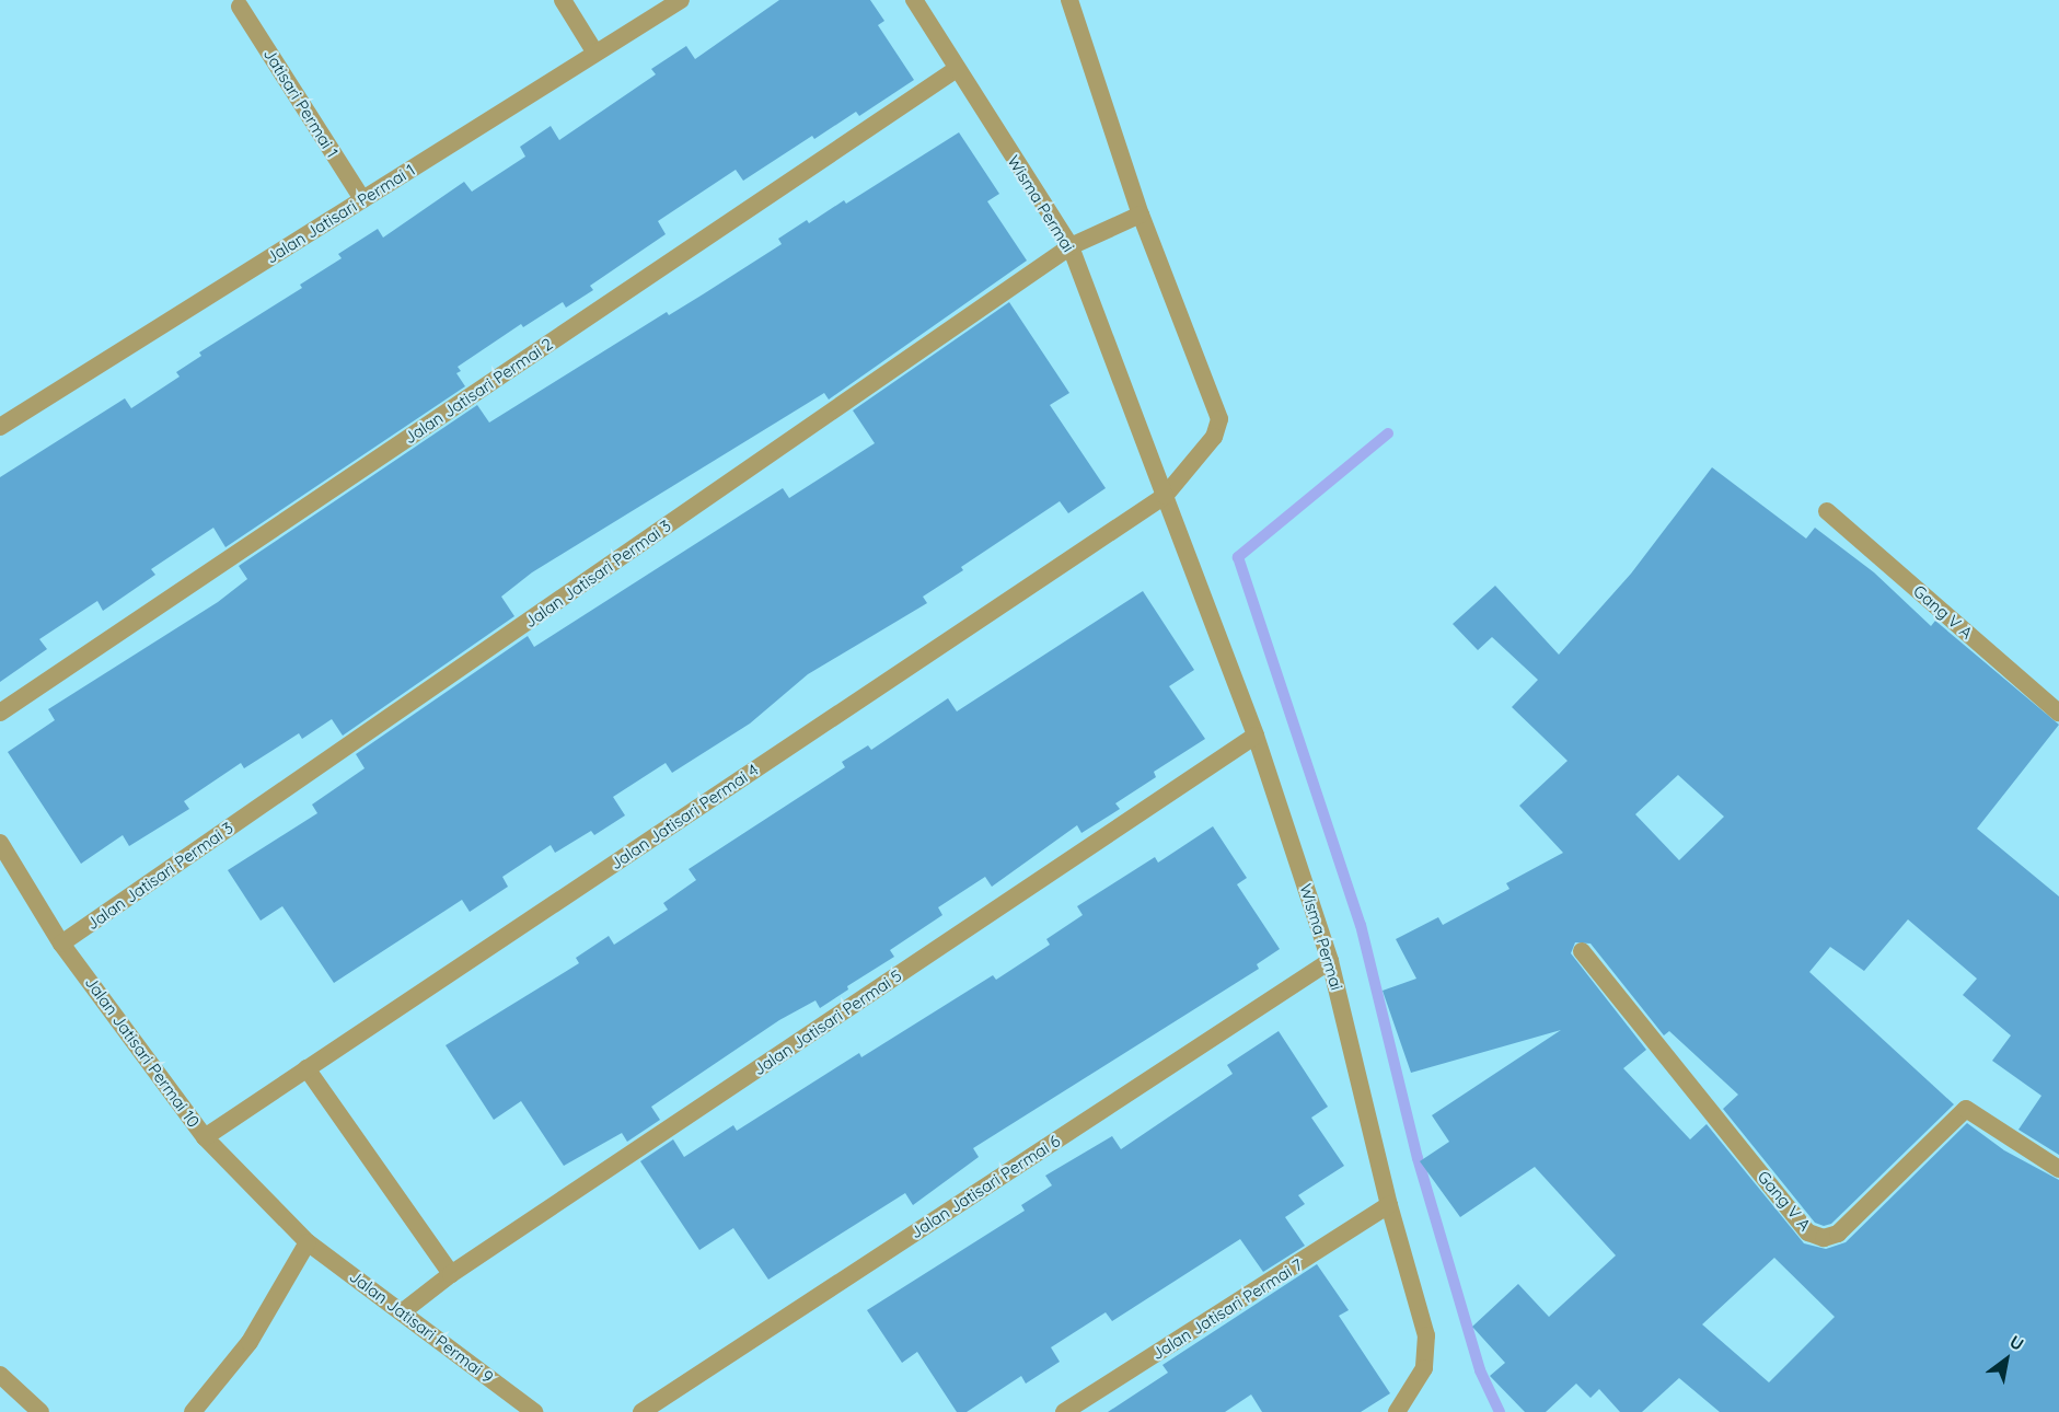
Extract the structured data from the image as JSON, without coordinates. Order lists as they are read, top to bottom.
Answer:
{
  "streets": {
    "street": [
      "Jatisari Permai 1",
      "Wisma Permai",
      "Jalan Jatisari Permai 1",
      "Jalan Jatisari Permai 2",
      "Jalan Jatisari Permai 3",
      "Gang V A",
      "Jalan Jatisari Permai 4",
      "Jalan Jatisari Permai 5",
      "Jalan Jatisari Permai 10",
      "Jalan Jatisari Permai 6",
      "Jalan Jatisari Permai 7",
      "Jalan Jatisari Permai 9"
    ]
  },
  "crossings": [
    ["Jatisari Permai 1", "Jalan Jatisari Permai 1"],
    ["Wisma Permai", "Jalan Jatisari Permai 2"],
    ["Wisma Permai", "Jalan Jatisari Permai 3"],
    ["Wisma Permai", "Jalan Jatisari Permai 4"],
    ["Wisma Permai", "Jalan Jatisari Permai 5"],
    ["Wisma Permai", "Jalan Jatisari Permai 6"],
    ["Wisma Permai", "Jalan Jatisari Permai 7"],
    ["Jalan Jatisari Permai 3", "Jalan Jatisari Permai 10"],
    ["Jalan Jatisari Permai 4", "Jalan Jatisari Permai 10"],
    ["Jalan Jatisari Permai 5", "Jalan Jatisari Permai 9"],
    ["Jalan Jatisari Permai 10", "Jalan Jatisari Permai 9"]
  ],
  "north": "top right"
}
